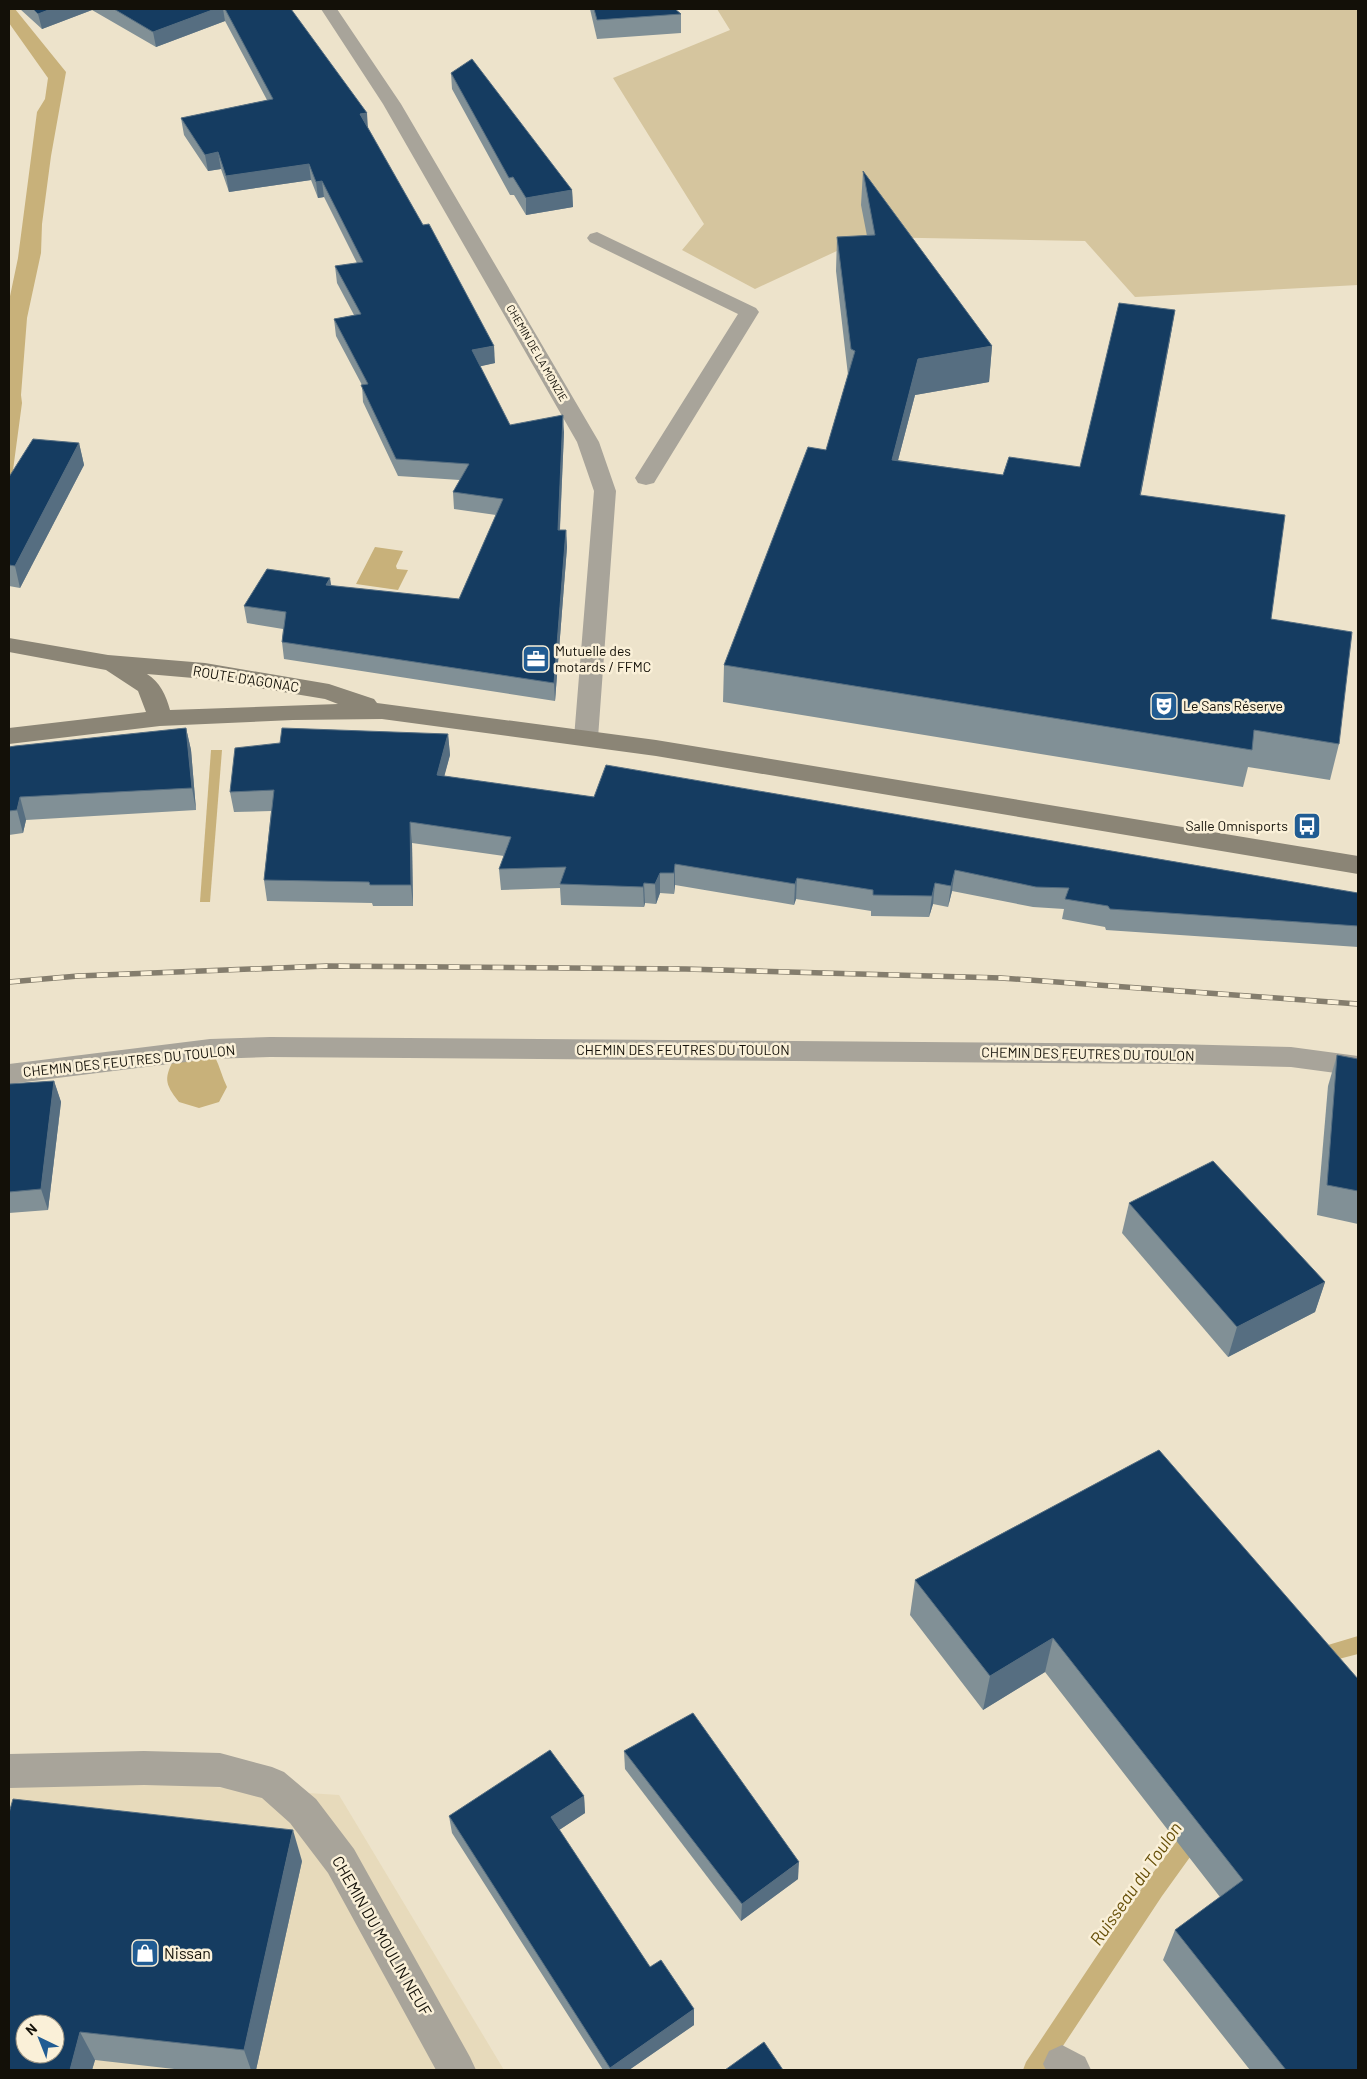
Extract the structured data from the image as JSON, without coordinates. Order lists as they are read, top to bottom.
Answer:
{
  "streets": {
    "main road": ["ROUTE D'AGONAC"],
    "street": ["CHEMIN DE LA MONZIE", "CHEMIN DES FEUTRES DU TOULON", "CHEMIN DU MOULIN NEUF"]
  },
  "water": ["Ruisseau du Toulon"],
  "places": {
    "office": ["Mutuelle des motards / FFMC"],
    "theatre": ["Le Sans Réserve"],
    "bus stop": ["Salle Omnisports"],
    "shop": ["Nissan"]
  },
  "north": "top left"
}
